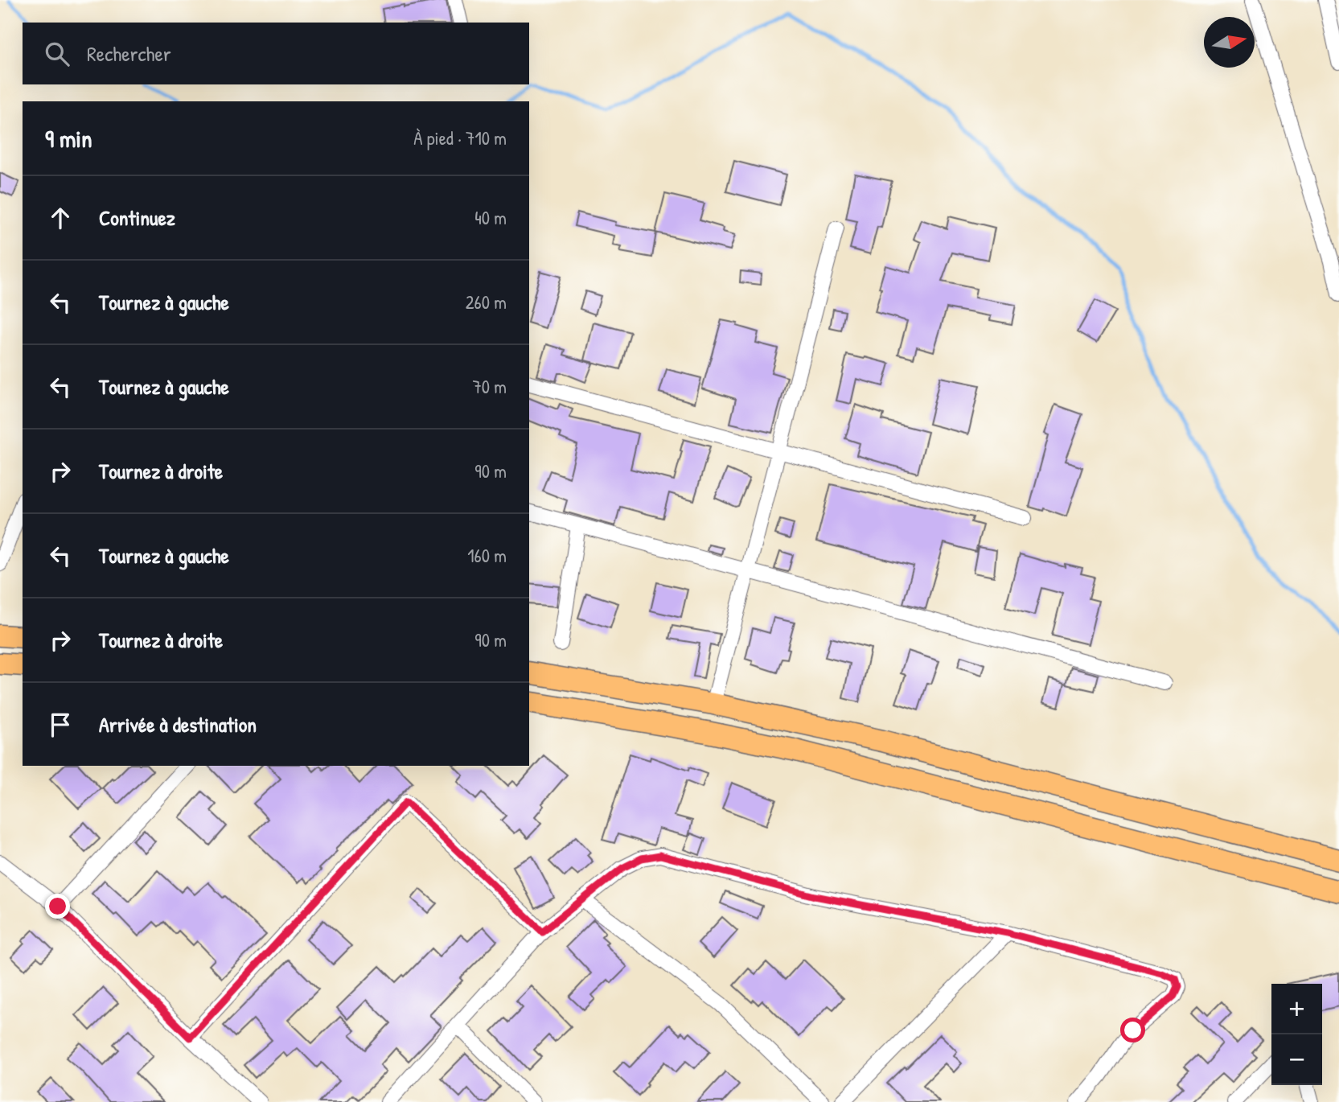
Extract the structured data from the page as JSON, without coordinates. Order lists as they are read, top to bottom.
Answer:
{
  "north": "right",
  "page": {
    "search": "Rechercher",
    "heading": ["9 min", "À pied · 710 m"],
    "list": [
      ["Continuez", "40 m"],
      ["Tournez à gauche", "260 m"],
      ["Tournez à gauche", "70 m"],
      ["Tournez à droite", "90 m"],
      ["Tournez à gauche", "160 m"],
      ["Tournez à droite", "90 m"],
      "Arrivée à destination"
    ],
    "map_buttons": ["+", "−"]
  }
}
